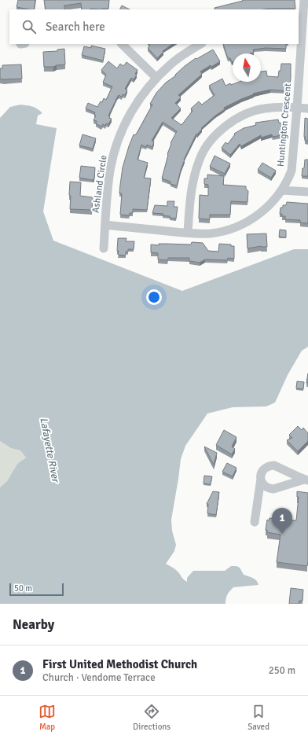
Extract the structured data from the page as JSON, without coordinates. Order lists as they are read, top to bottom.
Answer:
{
  "streets": {
    "street": ["Huntington Crescent", "Ashland Circle"]
  },
  "crossings": [
    ["Huntington Crescent", "Ashland Circle"]
  ],
  "water": ["Lafayette River"],
  "scale_bar": "50 m",
  "north": "top",
  "page": {
    "search": "Search here",
    "pins": "1",
    "scale": "50 m",
    "heading": "Nearby",
    "list": [
      {
        "mark": "1",
        "name": "First United Methodist Church",
        "note": "Church · Vendome Terrace",
        "value": "250 m"
      }
    ],
    "nav": ["Map", "Directions", "Saved"]
  }
}
